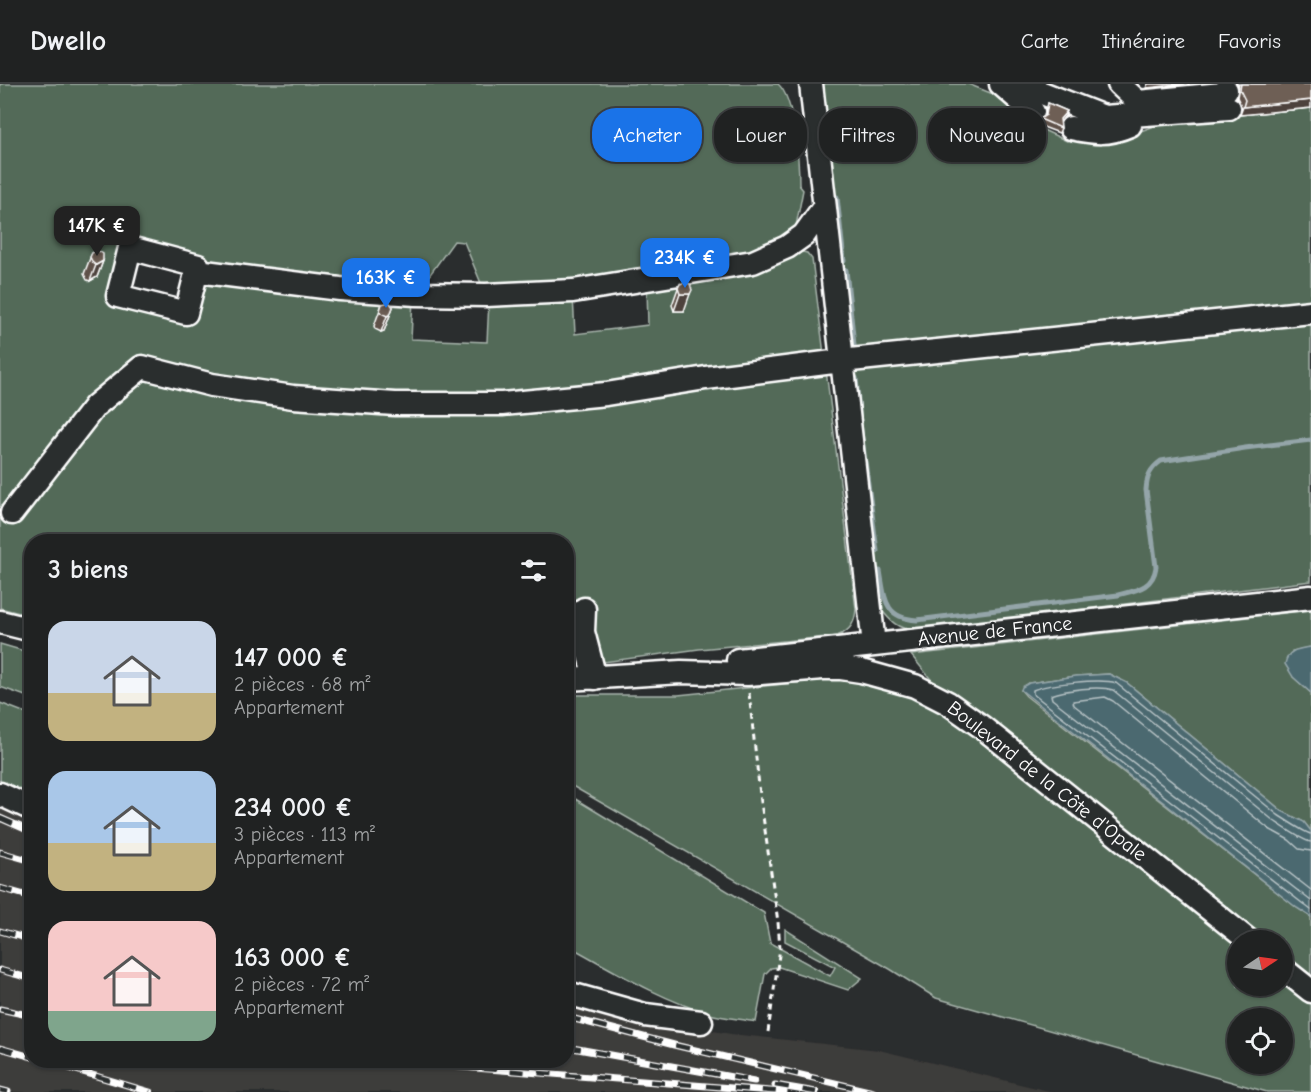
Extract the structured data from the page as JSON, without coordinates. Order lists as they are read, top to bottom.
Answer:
{
  "streets": {
    "lane": ["Avenue de France", "Boulevard de la Côte d'Opale"]
  },
  "crossings": [
    ["Avenue de France", "Boulevard de la Côte d'Opale"]
  ],
  "north": "right",
  "page": {
    "header": "Dwello",
    "nav": ["Carte", "Itinéraire", "Favoris"],
    "chip": [
      "Acheter",
      "Louer",
      "Filtres",
      "Nouveau"
    ],
    "price": ["147K €", "234K €", "163K €"],
    "heading": "3 biens",
    "list": [
      {
        "name": "147 000 €",
        "note": "2 pièces · 68 m² · Appartement"
      },
      {
        "name": "234 000 €",
        "note": "3 pièces · 113 m² · Appartement"
      },
      {
        "name": "163 000 €",
        "note": "2 pièces · 72 m² · Appartement"
      }
    ]
  }
}
